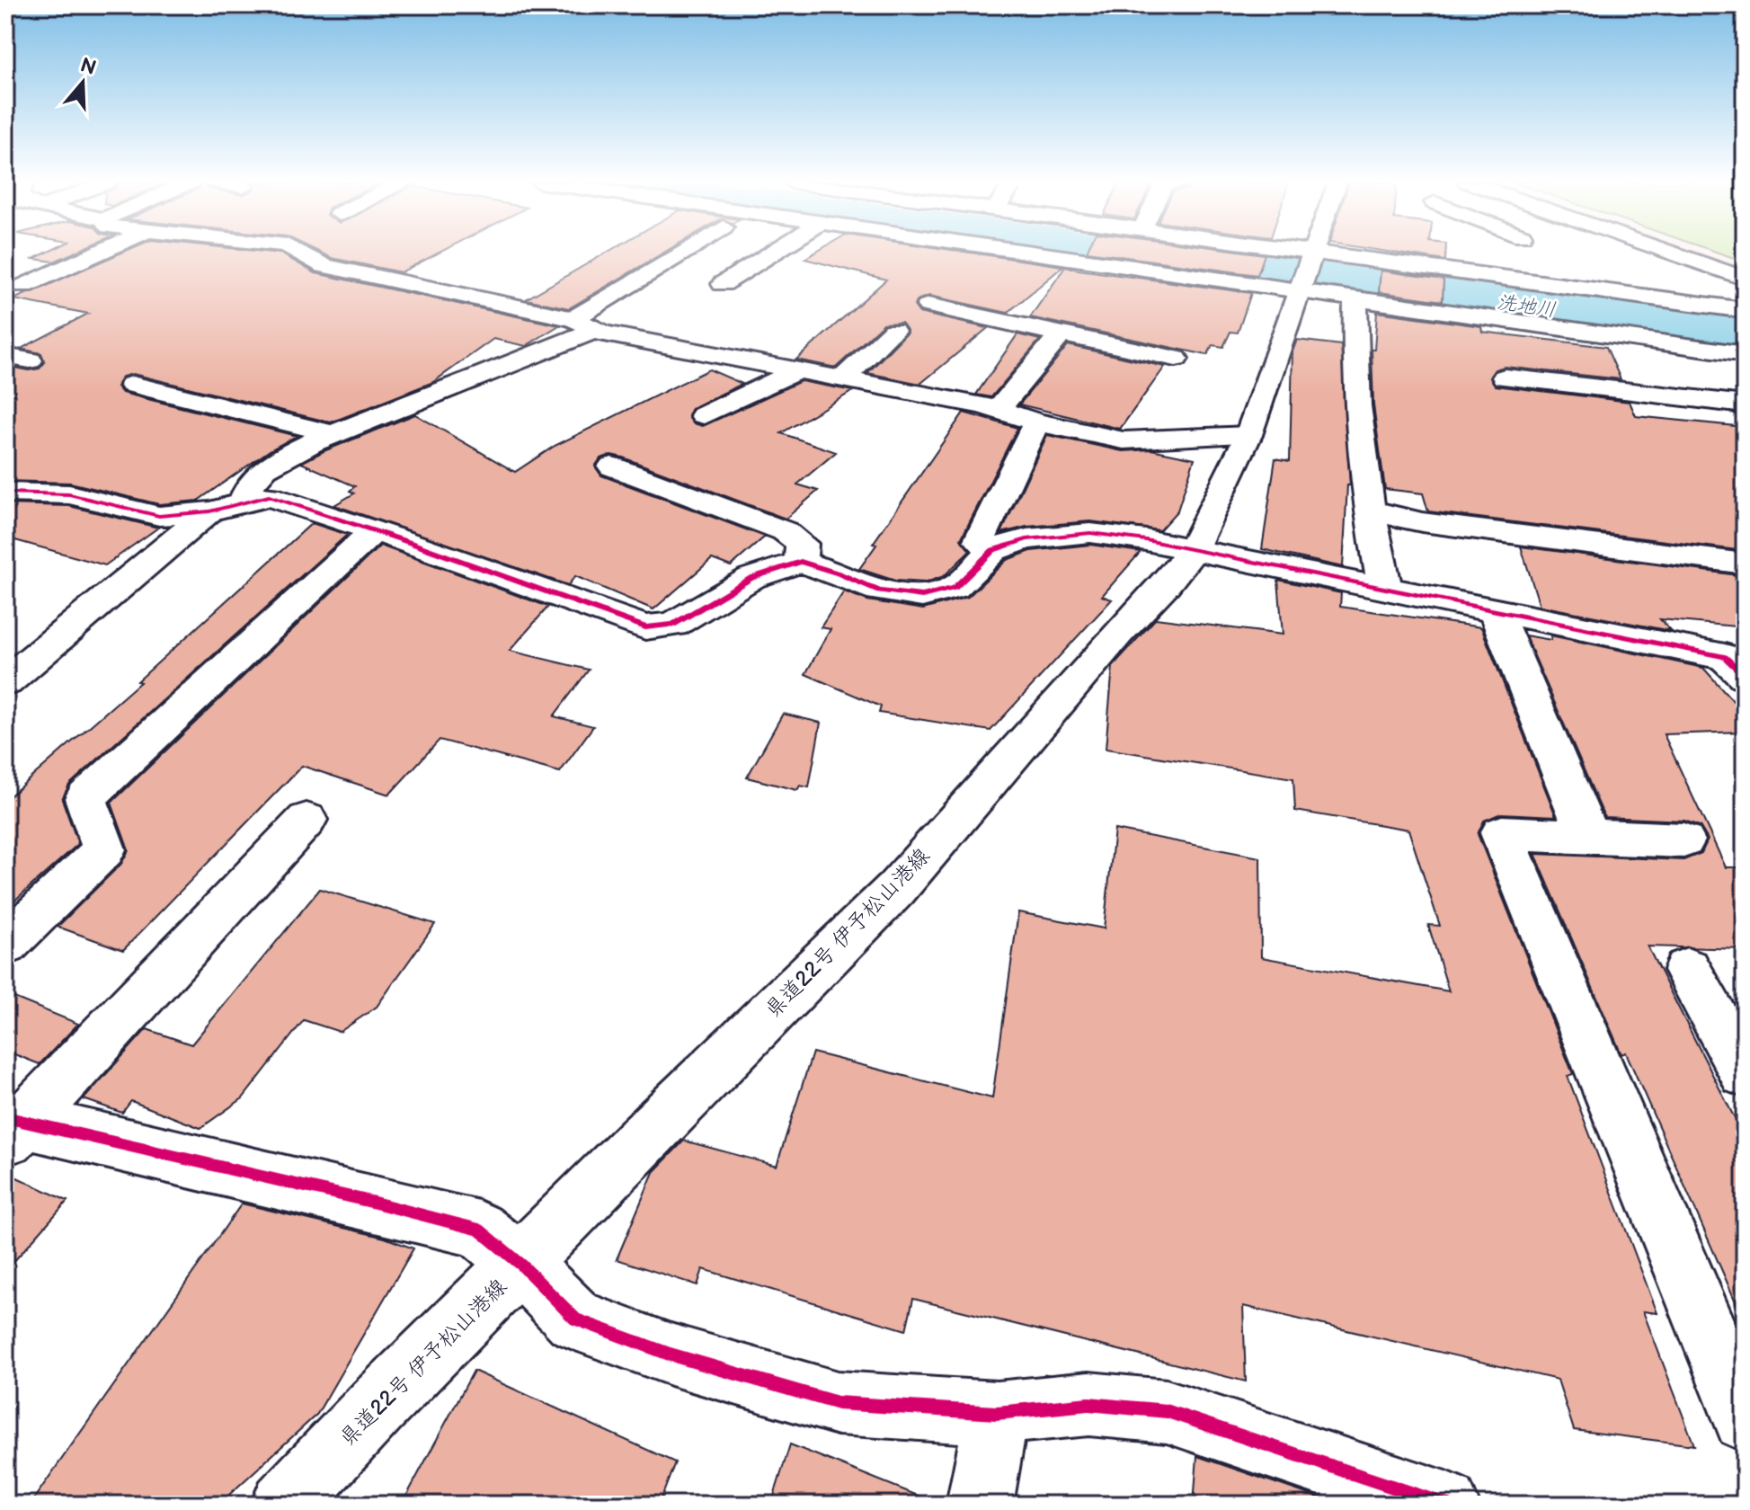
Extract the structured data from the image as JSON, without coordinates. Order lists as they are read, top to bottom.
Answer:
{
  "streets": {
    "street": ["県道22号 伊予松山港線"]
  },
  "water": ["洗地川"],
  "north": "top"
}
